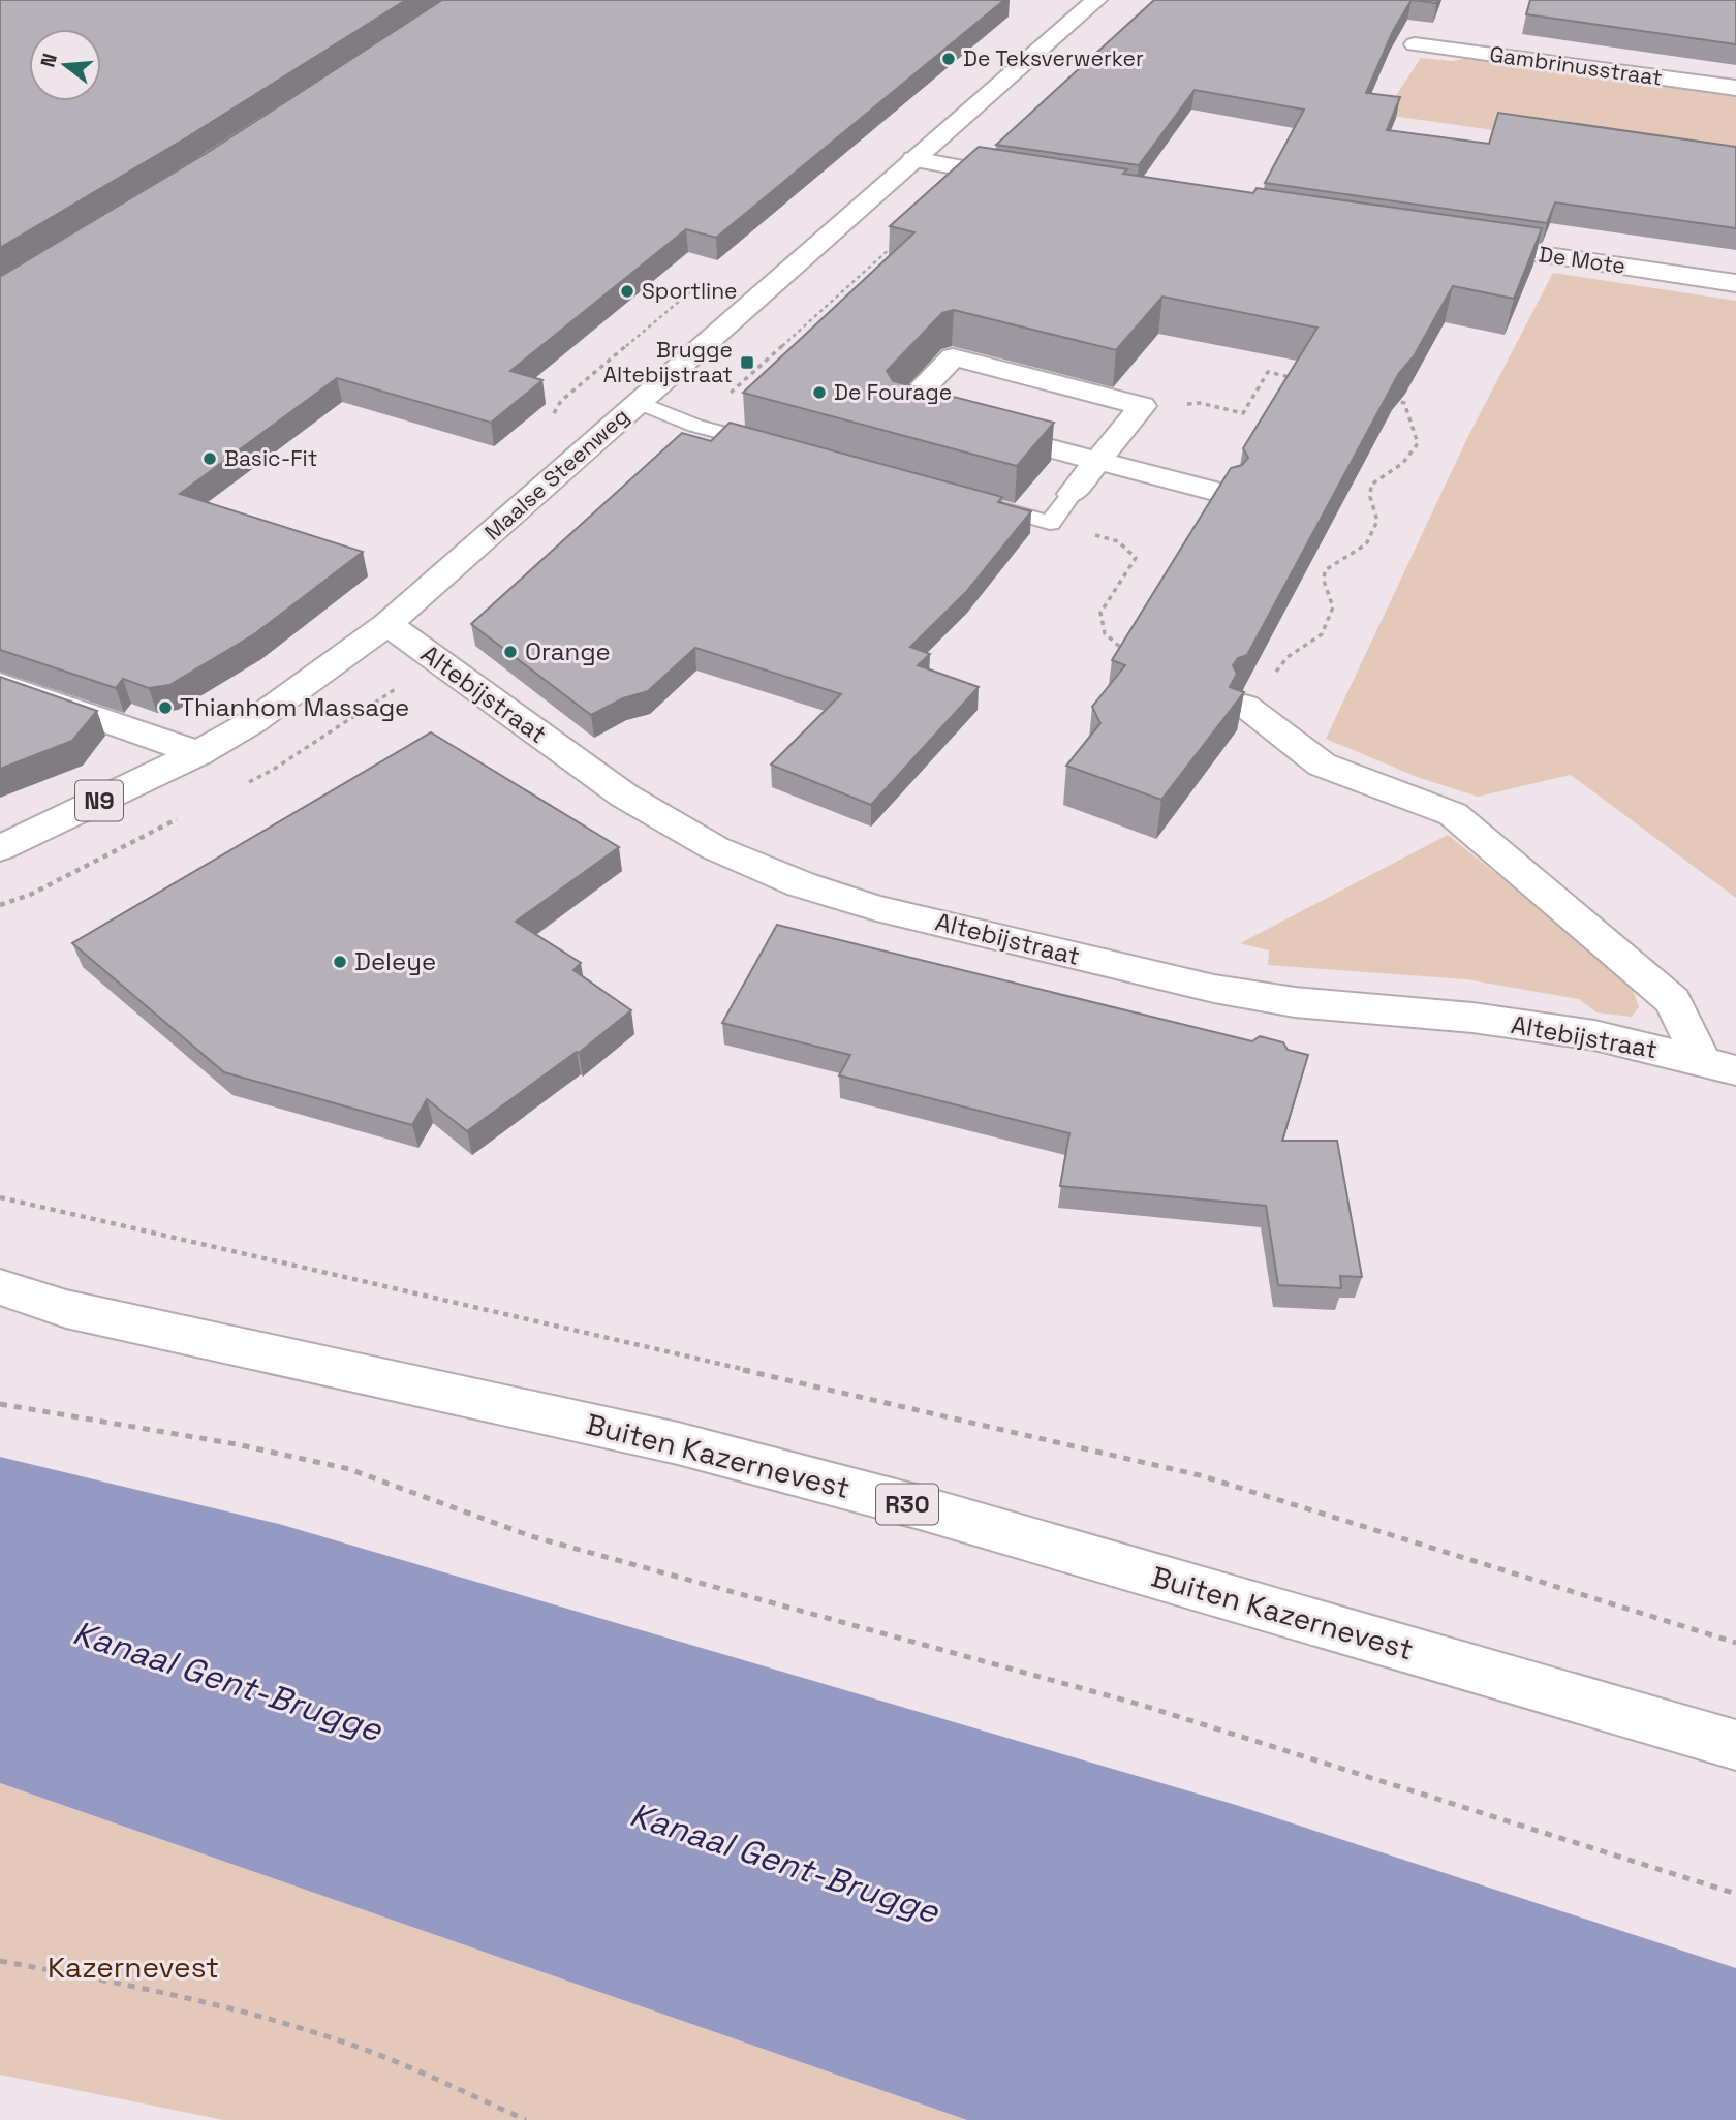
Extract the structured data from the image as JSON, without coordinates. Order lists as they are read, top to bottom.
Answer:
{
  "streets": {
    "street": [
      "Gambrinusstraat",
      "De Mote",
      "Maalse Steenweg",
      "Altebijstraat",
      "N9",
      "Buiten Kazernevest",
      "R30"
    ]
  },
  "crossings": [
    ["Maalse Steenweg", "Altebijstraat"]
  ],
  "water": ["Kanaal Gent-Brugge"],
  "parks": ["Kazernevest"],
  "places": {
    "other": [
      "De Teksverwerker",
      "Sportline",
      "De Fourage",
      "Basic-Fit",
      "Orange",
      "Thianhom Massage",
      "Deleye"
    ],
    "transit": ["Brugge Altebijstraat"]
  },
  "north": "left"
}
